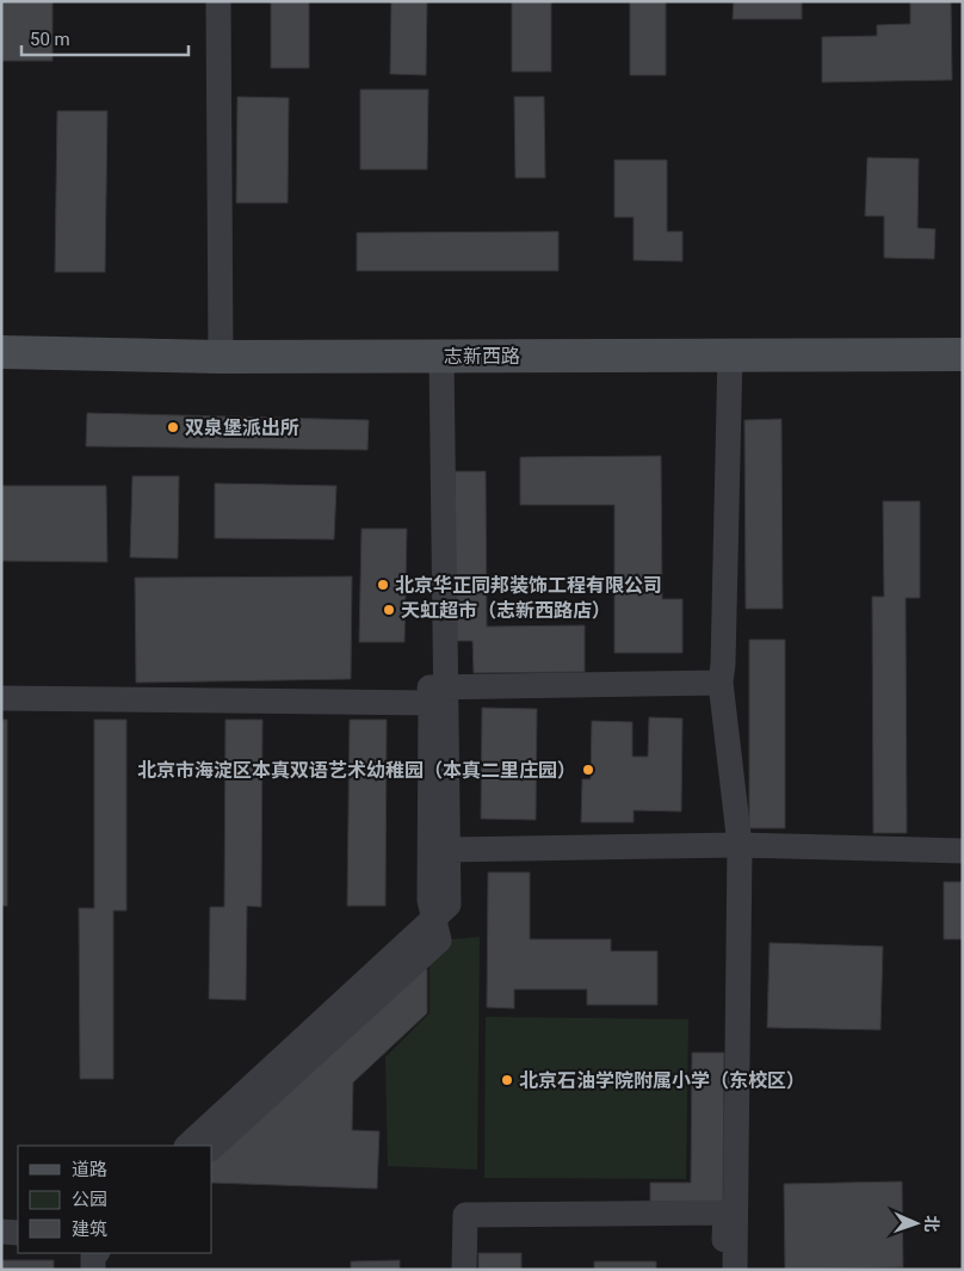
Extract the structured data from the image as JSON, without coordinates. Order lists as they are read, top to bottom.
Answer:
{
  "streets": {
    "street": ["志新西路"]
  },
  "places": [
    "双泉堡派出所",
    "北京华正同邦装饰工程有限公司",
    "天虹超市（志新西路店）",
    "北京市海淀区本真双语艺术幼稚园（本真二里庄园）",
    "北京石油学院附属小学（东校区）"
  ],
  "legend": ["道路", "公园", "建筑"],
  "scale_bar": "50 m",
  "north": "right"
}
